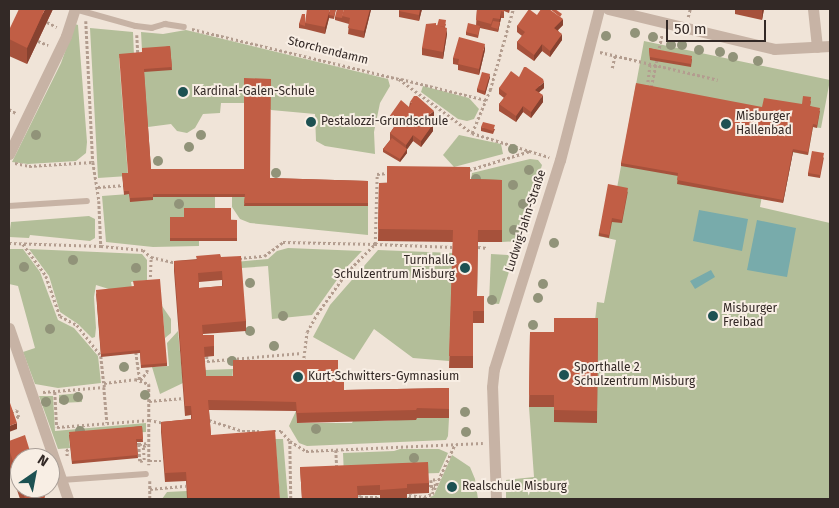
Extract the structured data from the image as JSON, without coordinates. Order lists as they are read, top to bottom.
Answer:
{
  "streets": {
    "street": ["Ludwig-Jahn-Straße"],
    "path": ["Storchendamm"]
  },
  "crossings": [
    ["Storchendamm", "Ludwig-Jahn-Straße"]
  ],
  "places": [
    "Kardinal-Galen-Schule",
    "Pestalozzi-Grundschule",
    "Misburger Hallenbad",
    "Turnhalle Schulzentrum Misburg",
    "Misburger Freibad",
    "Sporthalle 2 Schulzentrum Misburg",
    "Kurt-Schwitters-Gymnasium",
    "Realschule Misburg"
  ],
  "scale_bar": "50 m",
  "north": "top right"
}
